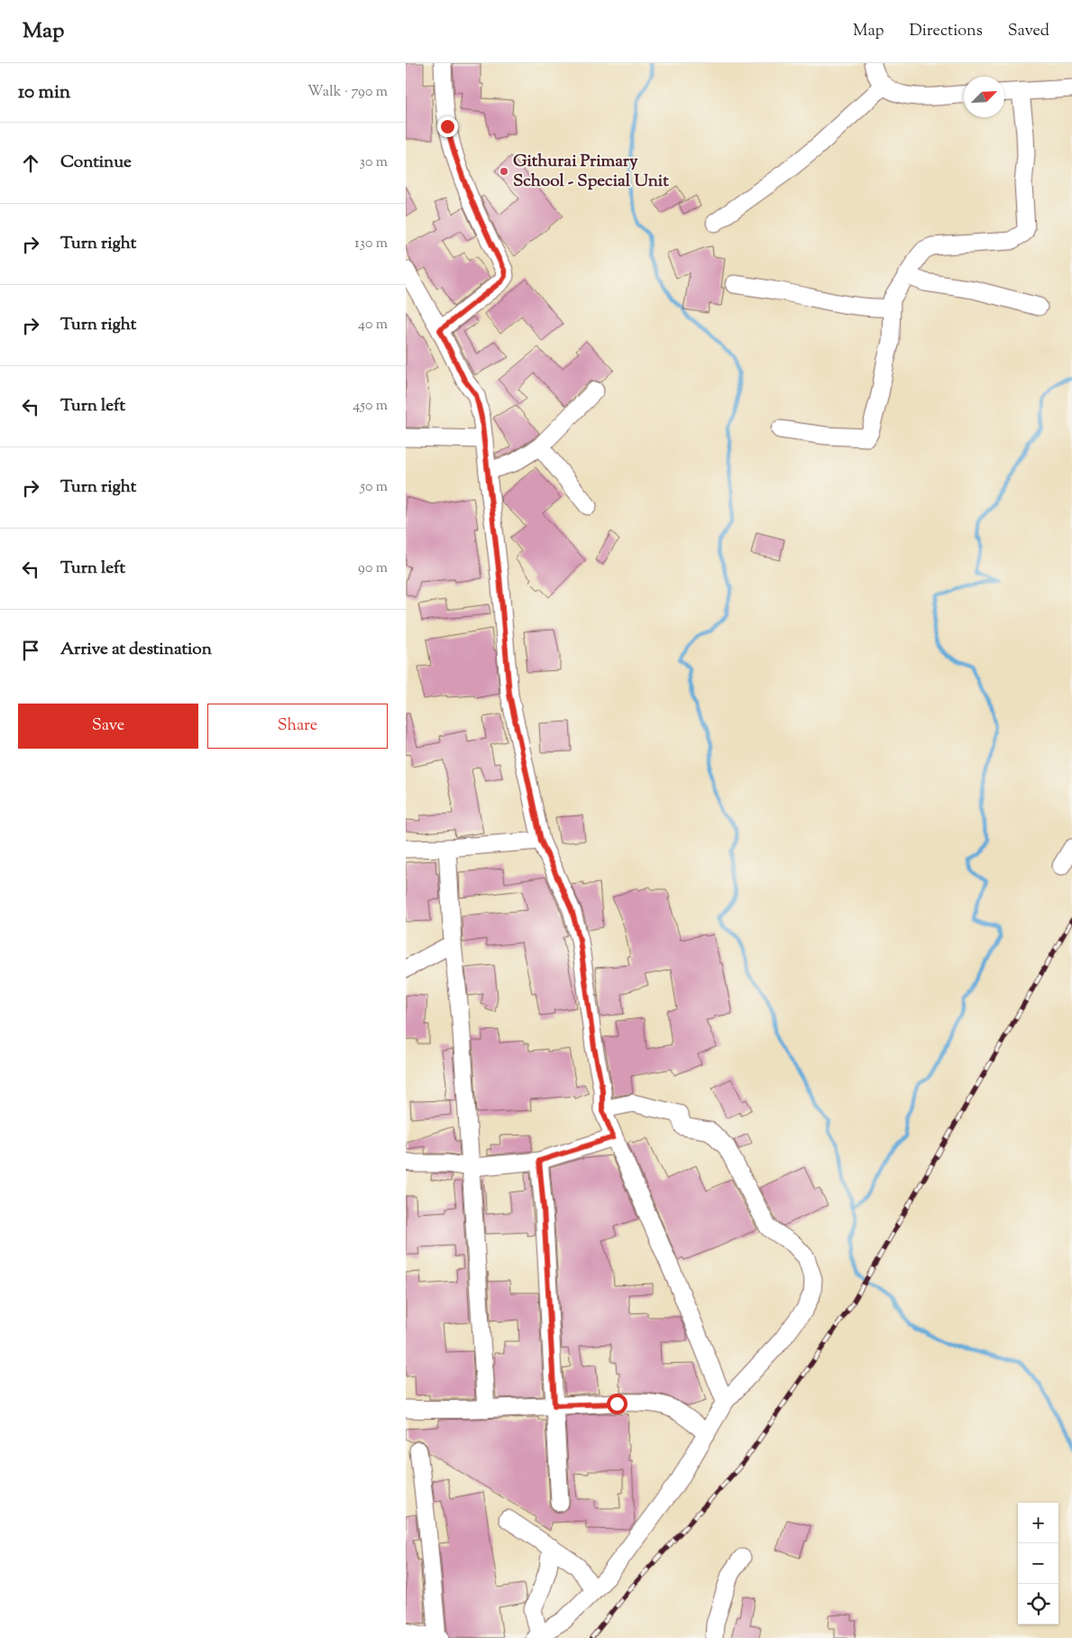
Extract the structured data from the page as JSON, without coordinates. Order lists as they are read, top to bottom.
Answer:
{
  "places": ["Githurai Primary School - Special Unit"],
  "north": "top right",
  "page": {
    "header": "Map",
    "nav": ["Map", "Directions", "Saved"],
    "heading": ["10 min", "Walk · 790 m"],
    "list": [
      ["Continue", "30 m"],
      ["Turn right", "130 m"],
      ["Turn right", "40 m"],
      ["Turn left", "450 m"],
      ["Turn right", "50 m"],
      ["Turn left", "90 m"],
      "Arrive at destination"
    ],
    "buttons": ["Save", "Share"],
    "map_buttons": ["+", "−"]
  }
}
